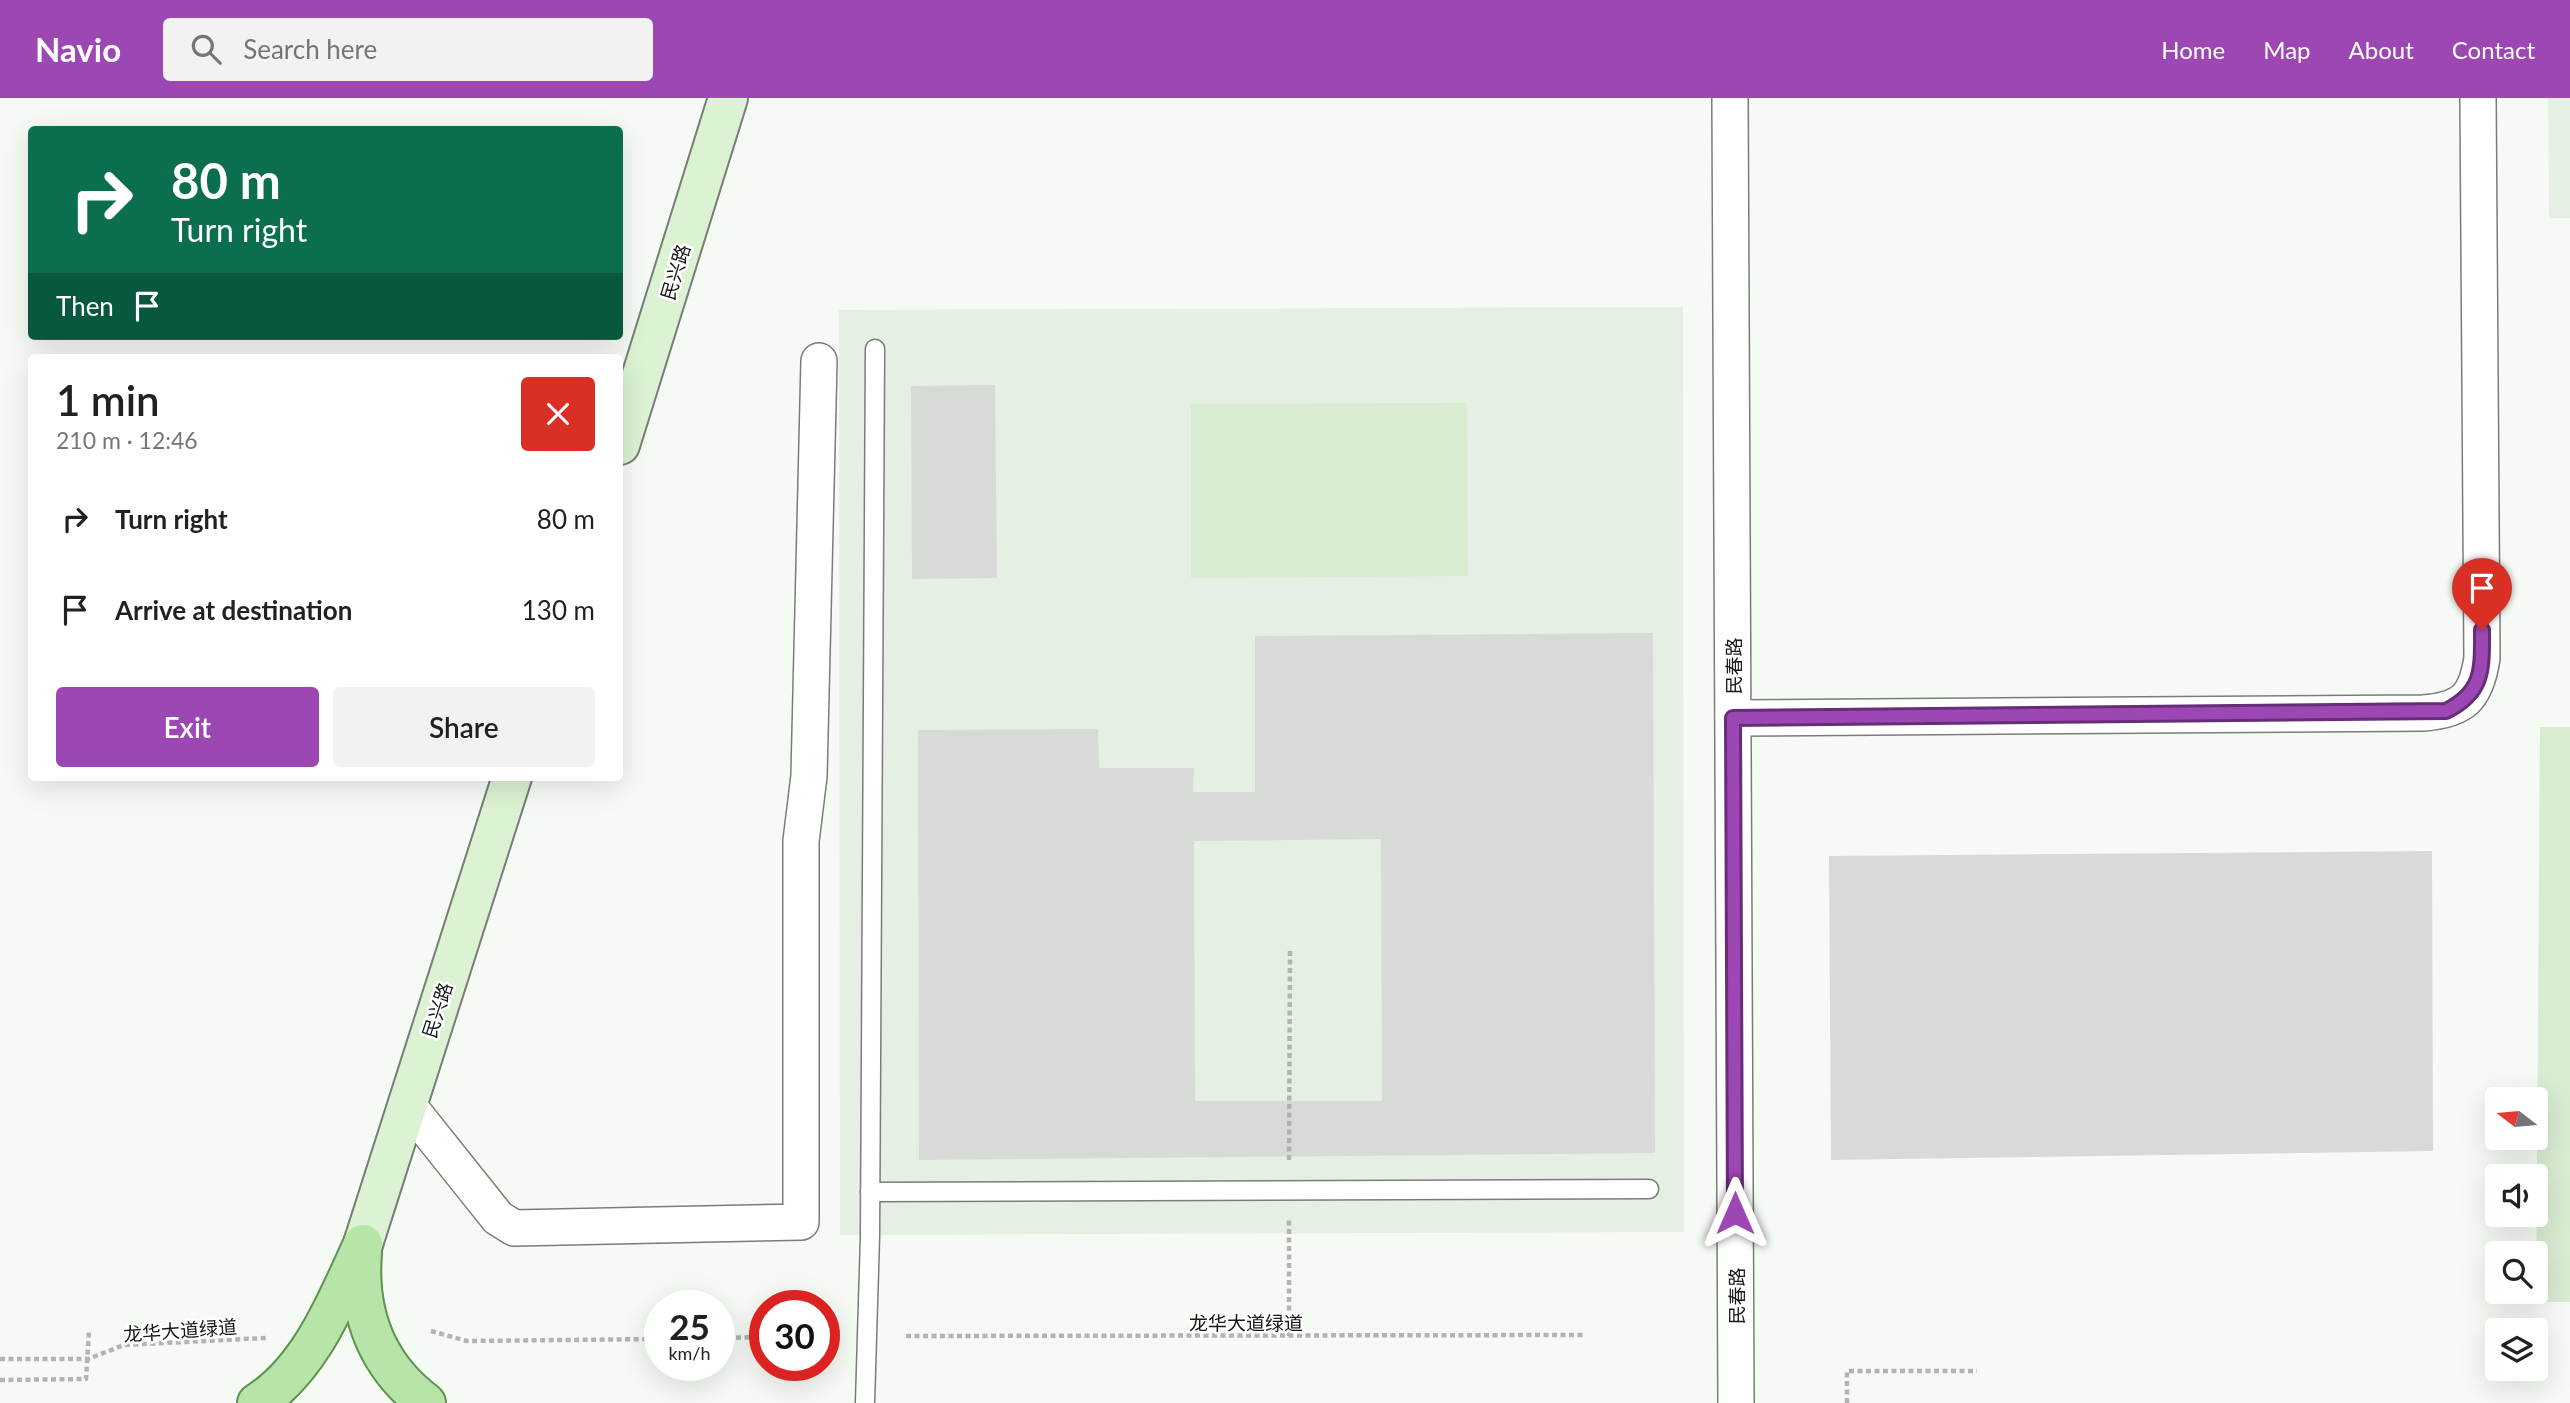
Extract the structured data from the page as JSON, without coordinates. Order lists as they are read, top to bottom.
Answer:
{
  "streets": {
    "street": ["民兴路", "民春路"],
    "path": ["龙华大道绿道"]
  },
  "north": "left",
  "page": {
    "header": "Navio",
    "search": "Search here",
    "nav": [
      "Home",
      "Map",
      "About",
      "Contact"
    ],
    "turn": ["80 m", "Turn right"],
    "then": "Then",
    "heading": ["1 min", "210 m · 12:46"],
    "list": [
      {
        "name": "Turn right",
        "value": "80 m"
      },
      {
        "name": "Arrive at destination",
        "value": "130 m"
      }
    ],
    "buttons": ["Exit", "Share"],
    "speed": "25 km/h",
    "limit": "30"
  }
}
